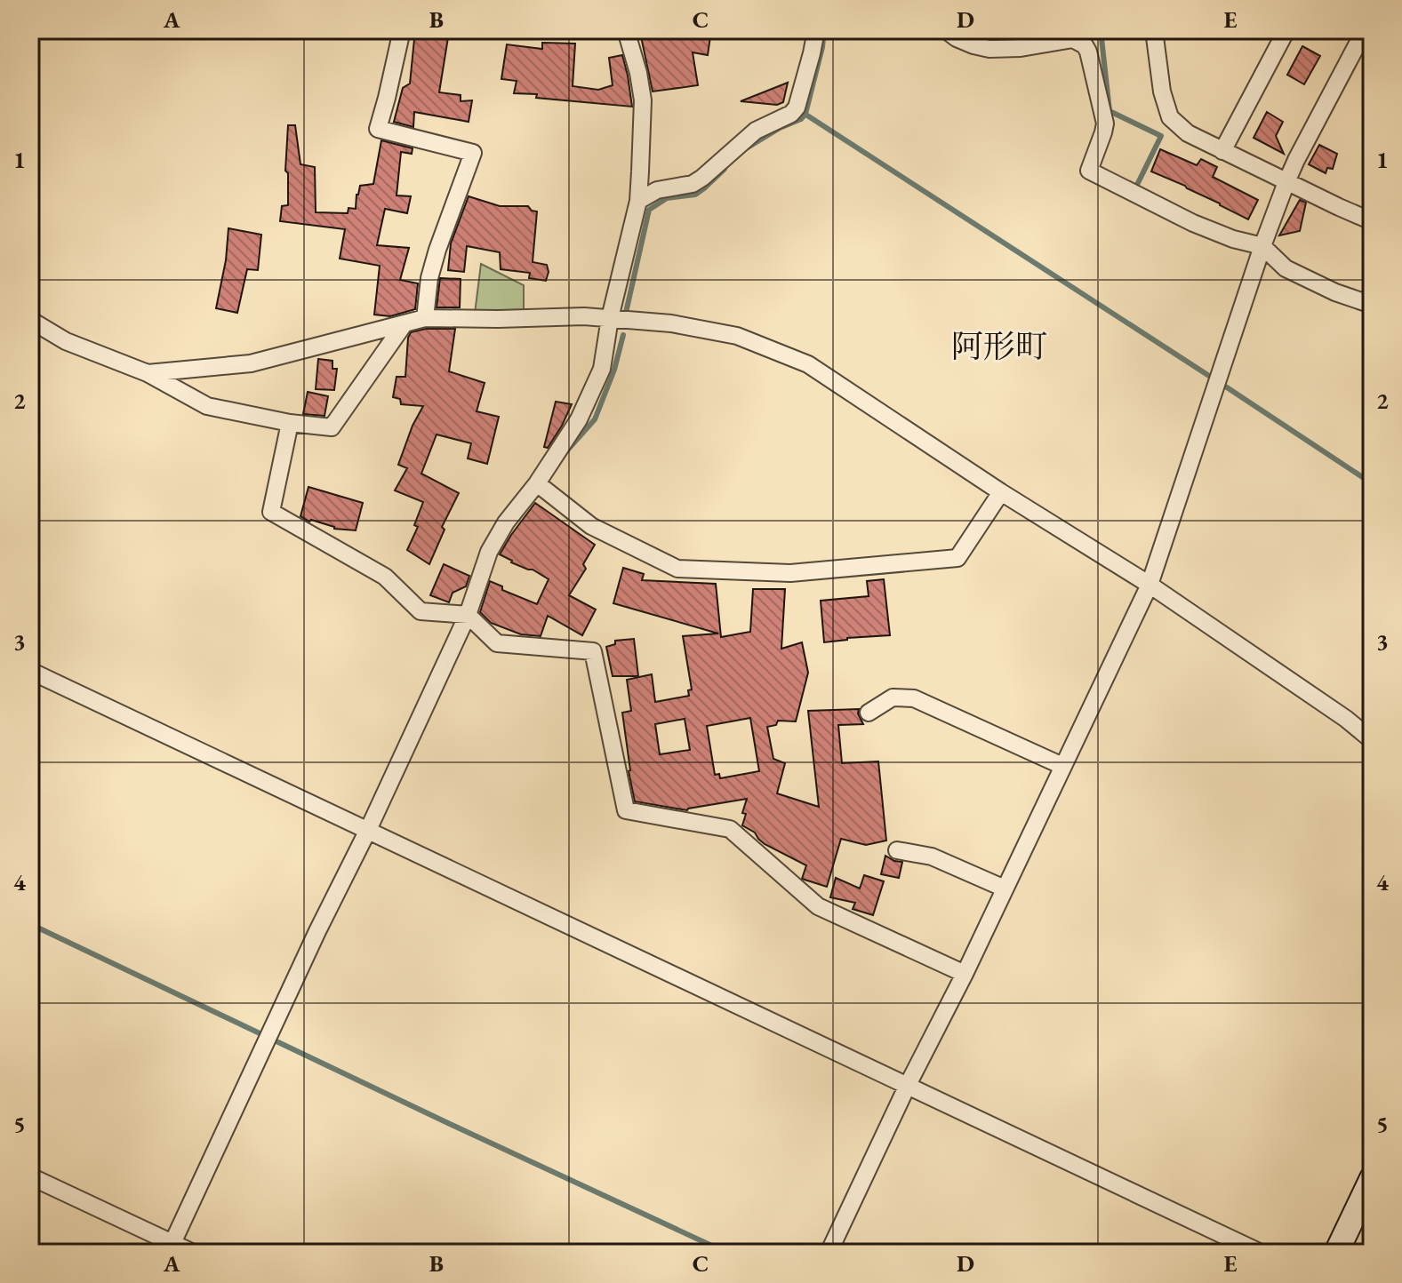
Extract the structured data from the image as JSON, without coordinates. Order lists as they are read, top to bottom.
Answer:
{
  "districts": ["阿形町"],
  "grid": {
    "columns": [
      "A",
      "B",
      "C",
      "D",
      "E"
    ],
    "rows": [
      "1",
      "2",
      "3",
      "4",
      "5"
    ]
  }
}
